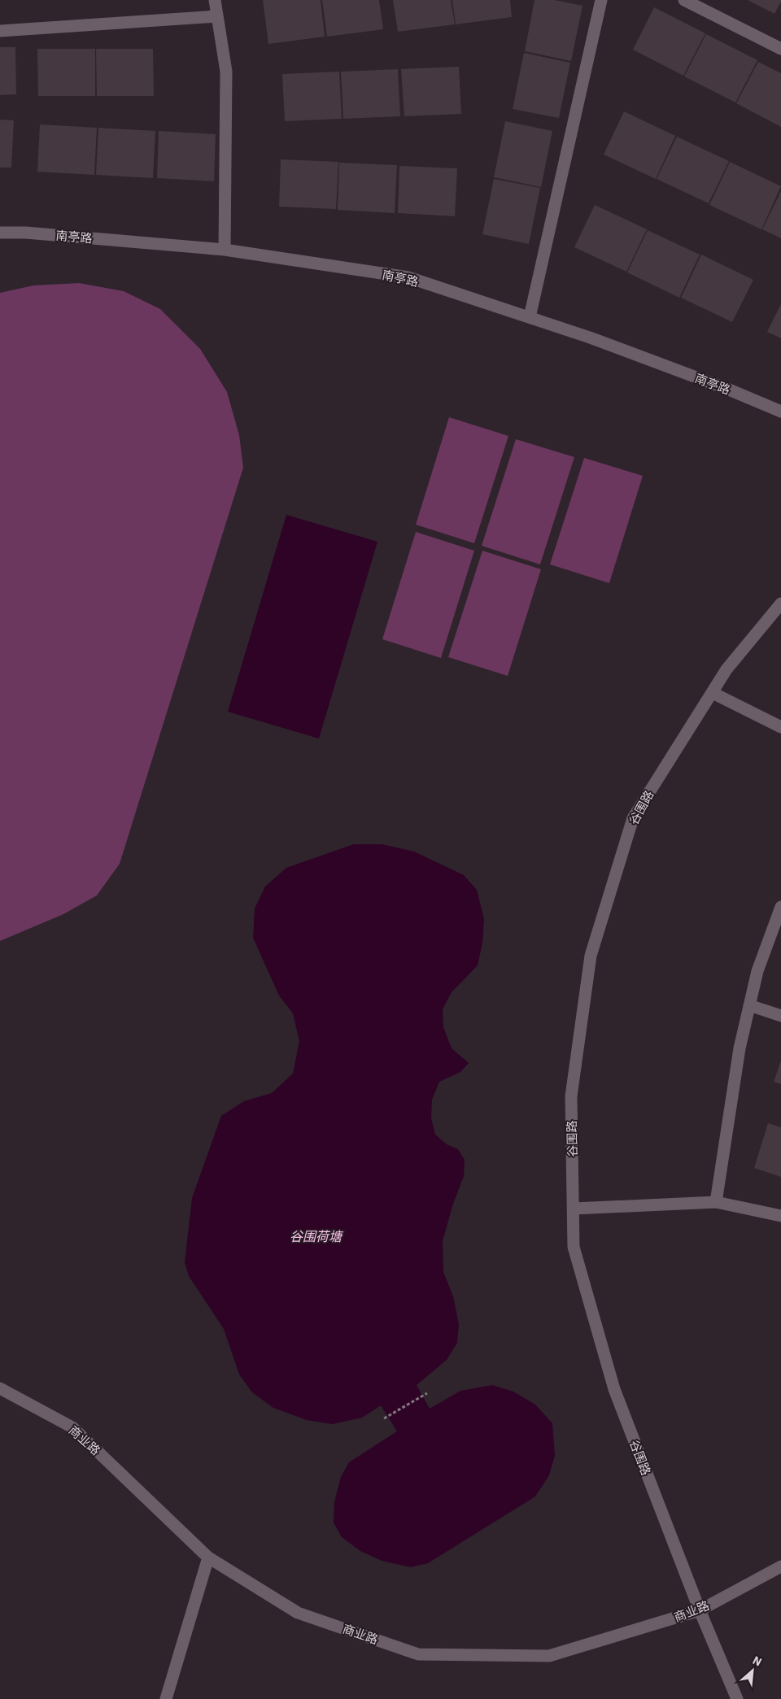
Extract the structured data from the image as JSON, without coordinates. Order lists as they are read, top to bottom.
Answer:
{
  "streets": {
    "street": ["南亭路", "谷围路", "商业路"]
  },
  "crossings": [
    ["谷围路", "商业路"]
  ],
  "water": ["谷围荷塘"],
  "north": "top right"
}
